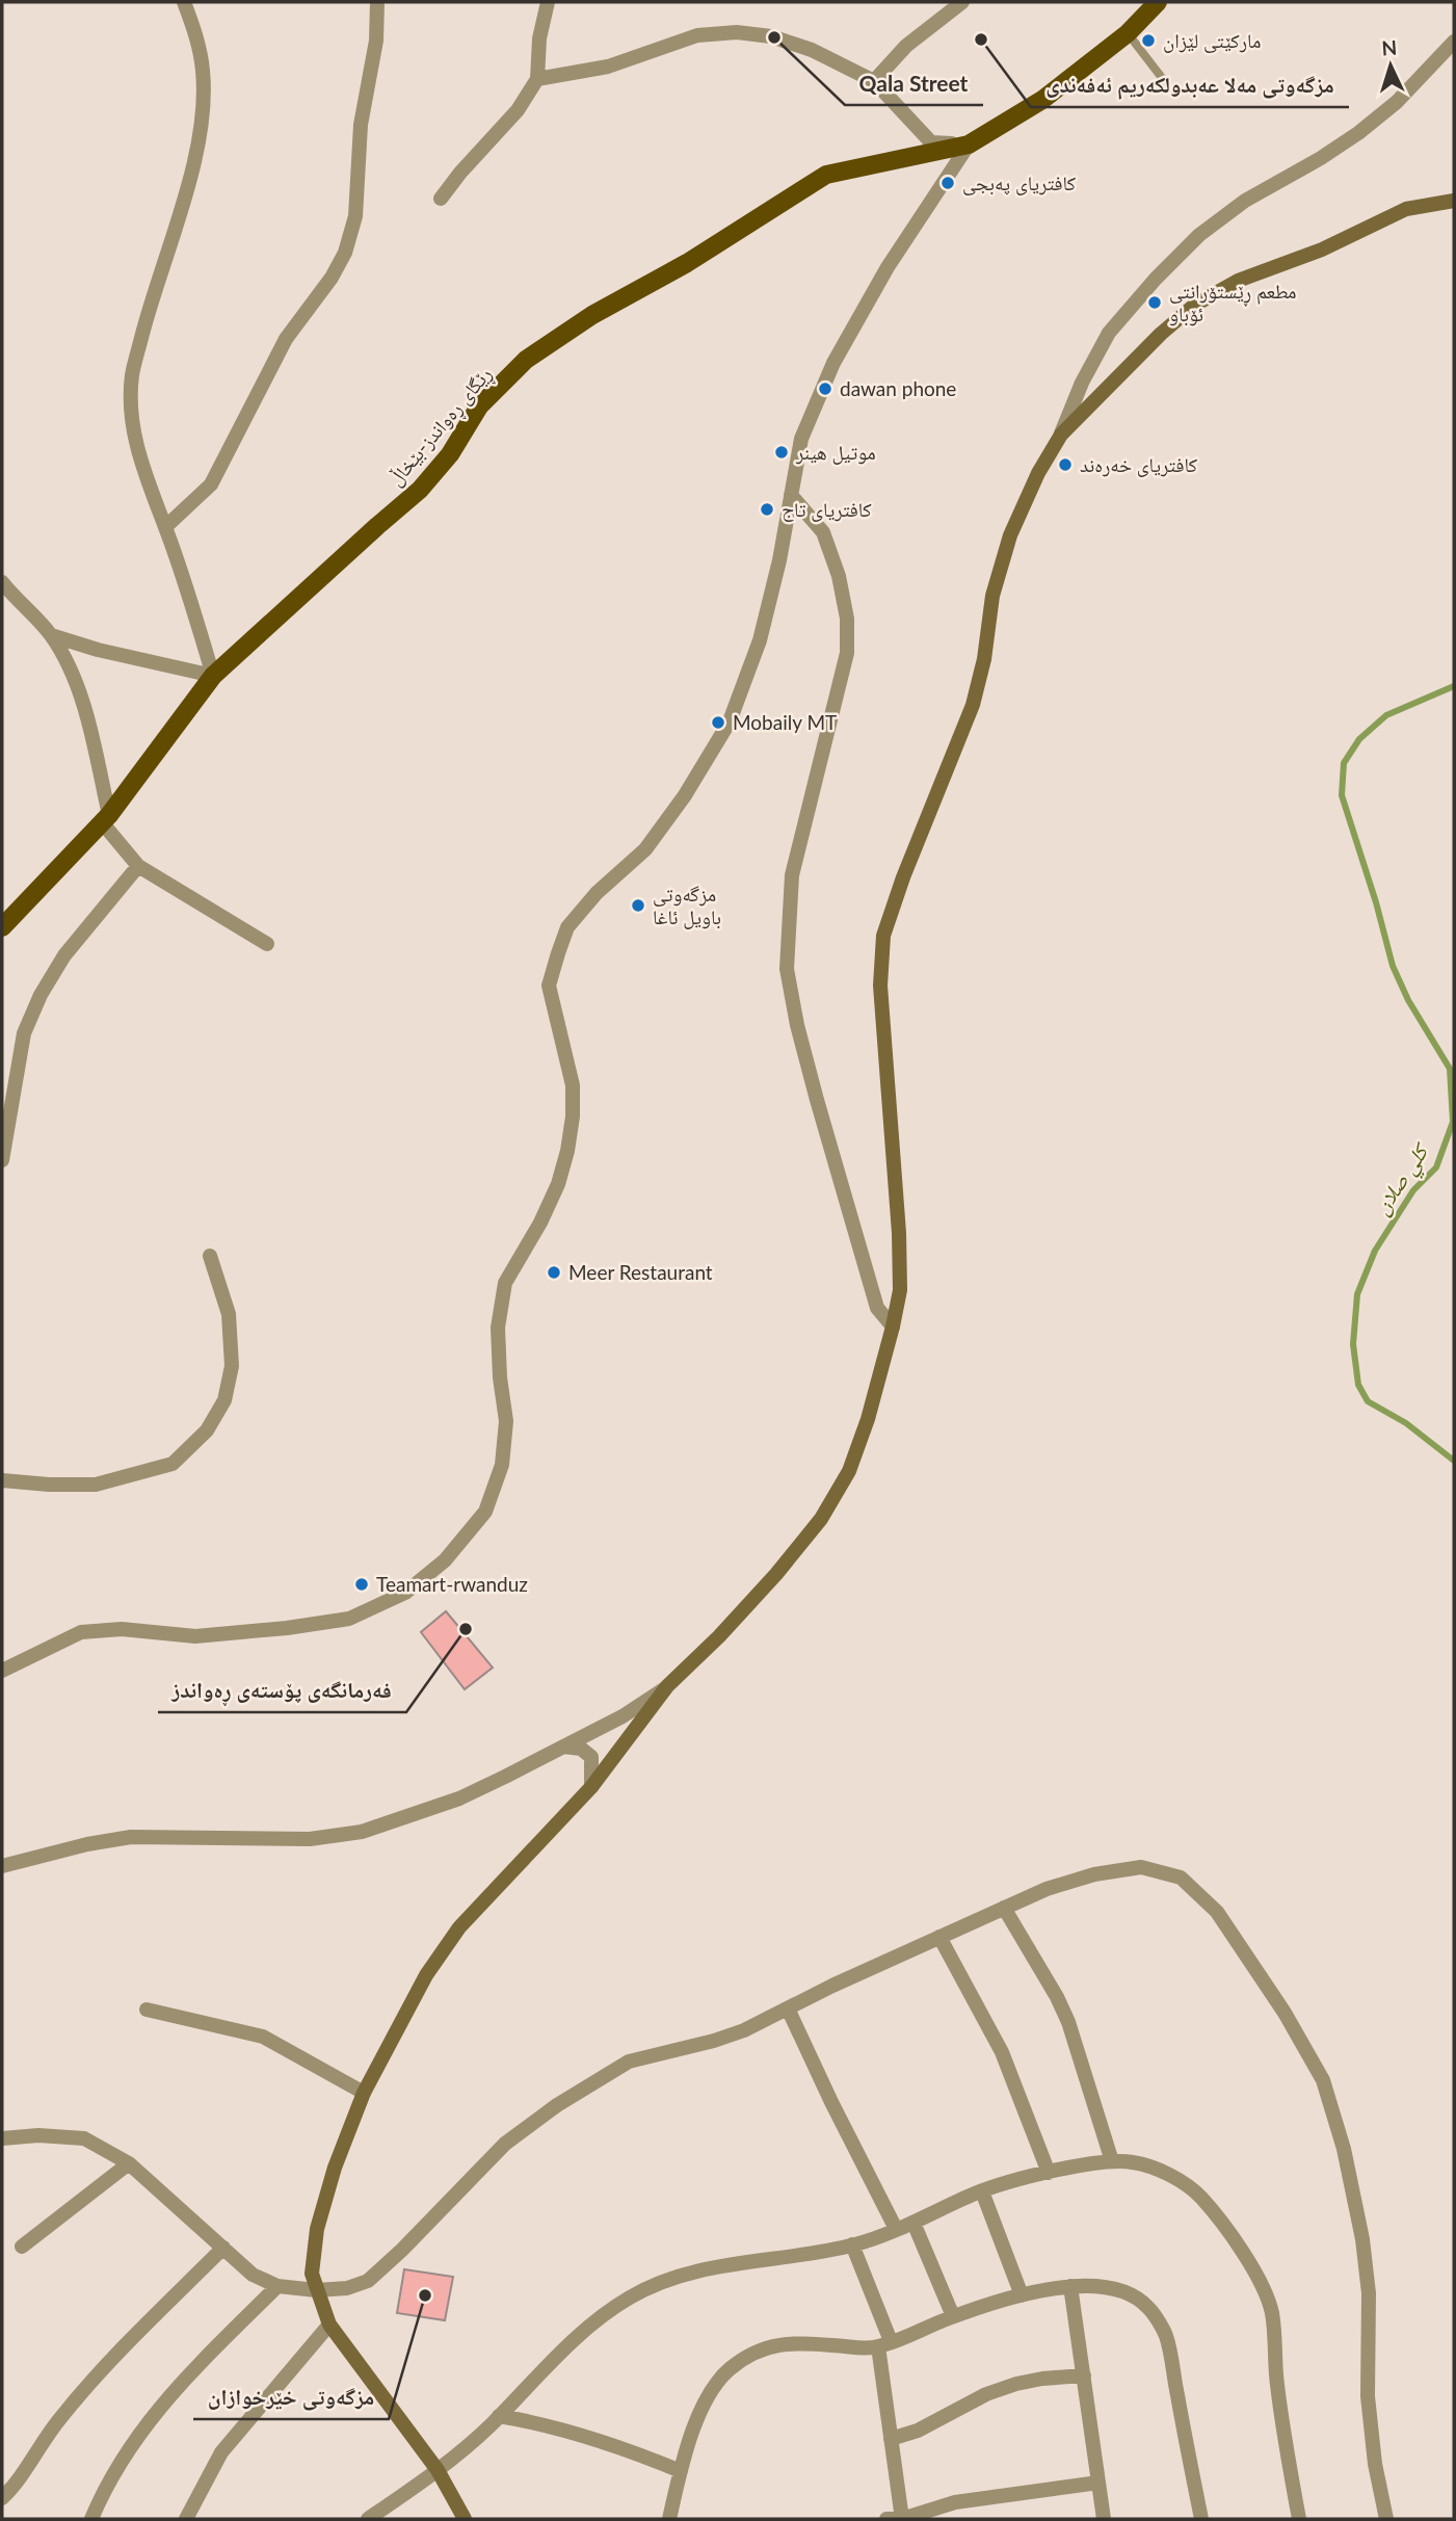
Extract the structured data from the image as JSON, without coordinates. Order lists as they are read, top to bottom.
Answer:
{
  "streets": {
    "main road": ["ڕێگای ڕەواندز-بێخاڵ"]
  },
  "water": ["كلي صلان"],
  "places": [
    "Qala Street",
    "مزگەوتی مەلا عەبدولکەریم ئەفەندی",
    "مارکێتی لێزان",
    "کافتریای پەبجی",
    "مطعم ڕێستۆرانتی ئۆباو",
    "dawan phone",
    "موتيل هينر",
    "کافتریای خەرەند",
    "کافتریای تاج",
    "Mobaily MT",
    "مزگەوتی باویل ئاغا",
    "Meer Restaurant",
    "Teamart-rwanduz",
    "فەرمانگەی پۆستەی ڕەواندز",
    "مزگەوتی خێرخوازان"
  ],
  "north": "top"
}
